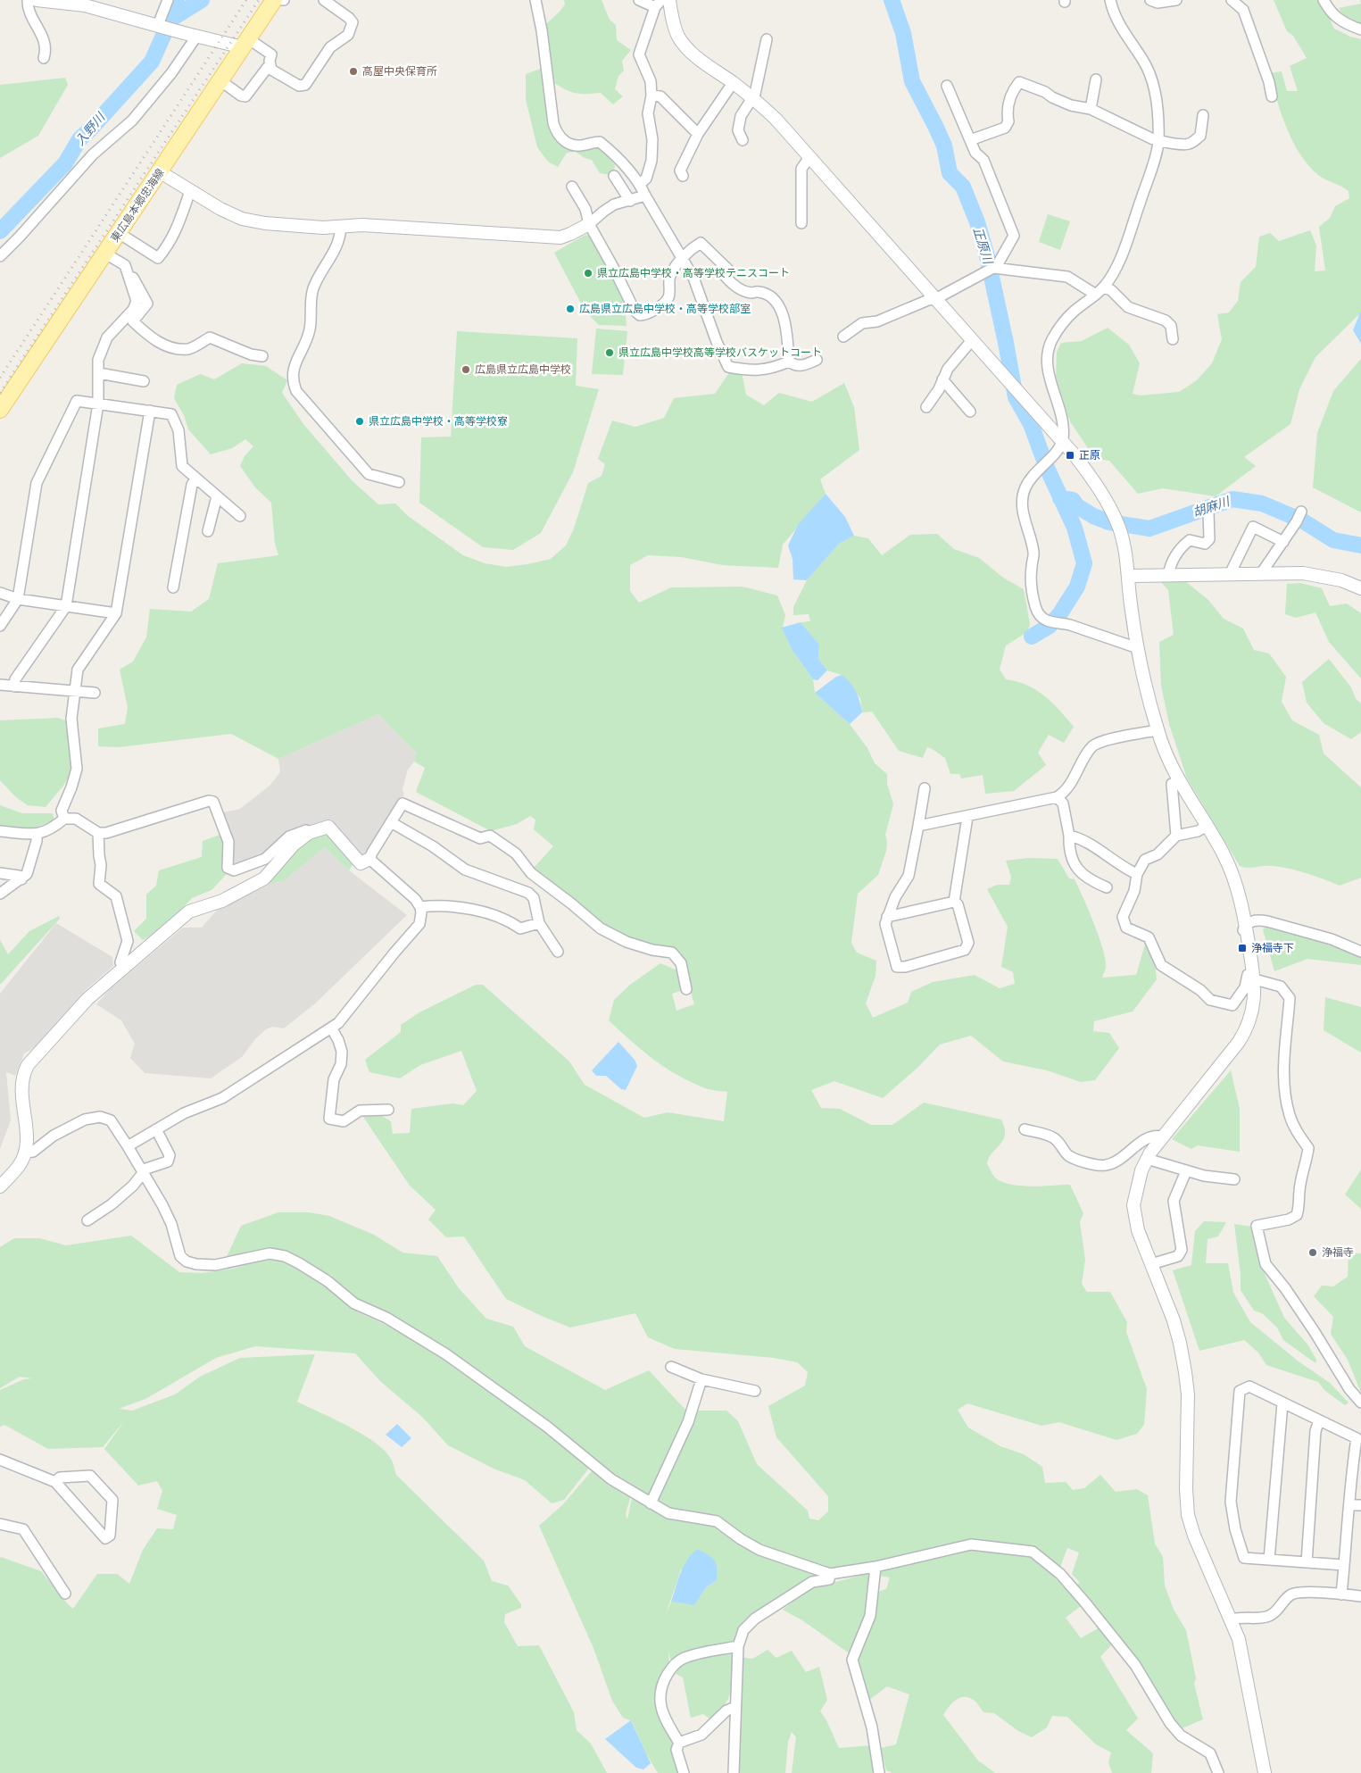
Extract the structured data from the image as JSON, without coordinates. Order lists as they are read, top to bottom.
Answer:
{
  "streets": {
    "main road": ["東広島本郷忠海線"]
  },
  "water": ["入野川", "正原川", "胡麻川"],
  "places": {
    "other": [
      "高屋中央保育所",
      "県立広島中学校・高等学校テニスコート",
      "広島県立広島中学校・高等学校部室",
      "県立広島中学校高等学校バスケットコート",
      "広島県立広島中学校",
      "県立広島中学校・高等学校寮",
      "浄福寺"
    ],
    "transit": ["正原", "浄福寺下"]
  }
}
